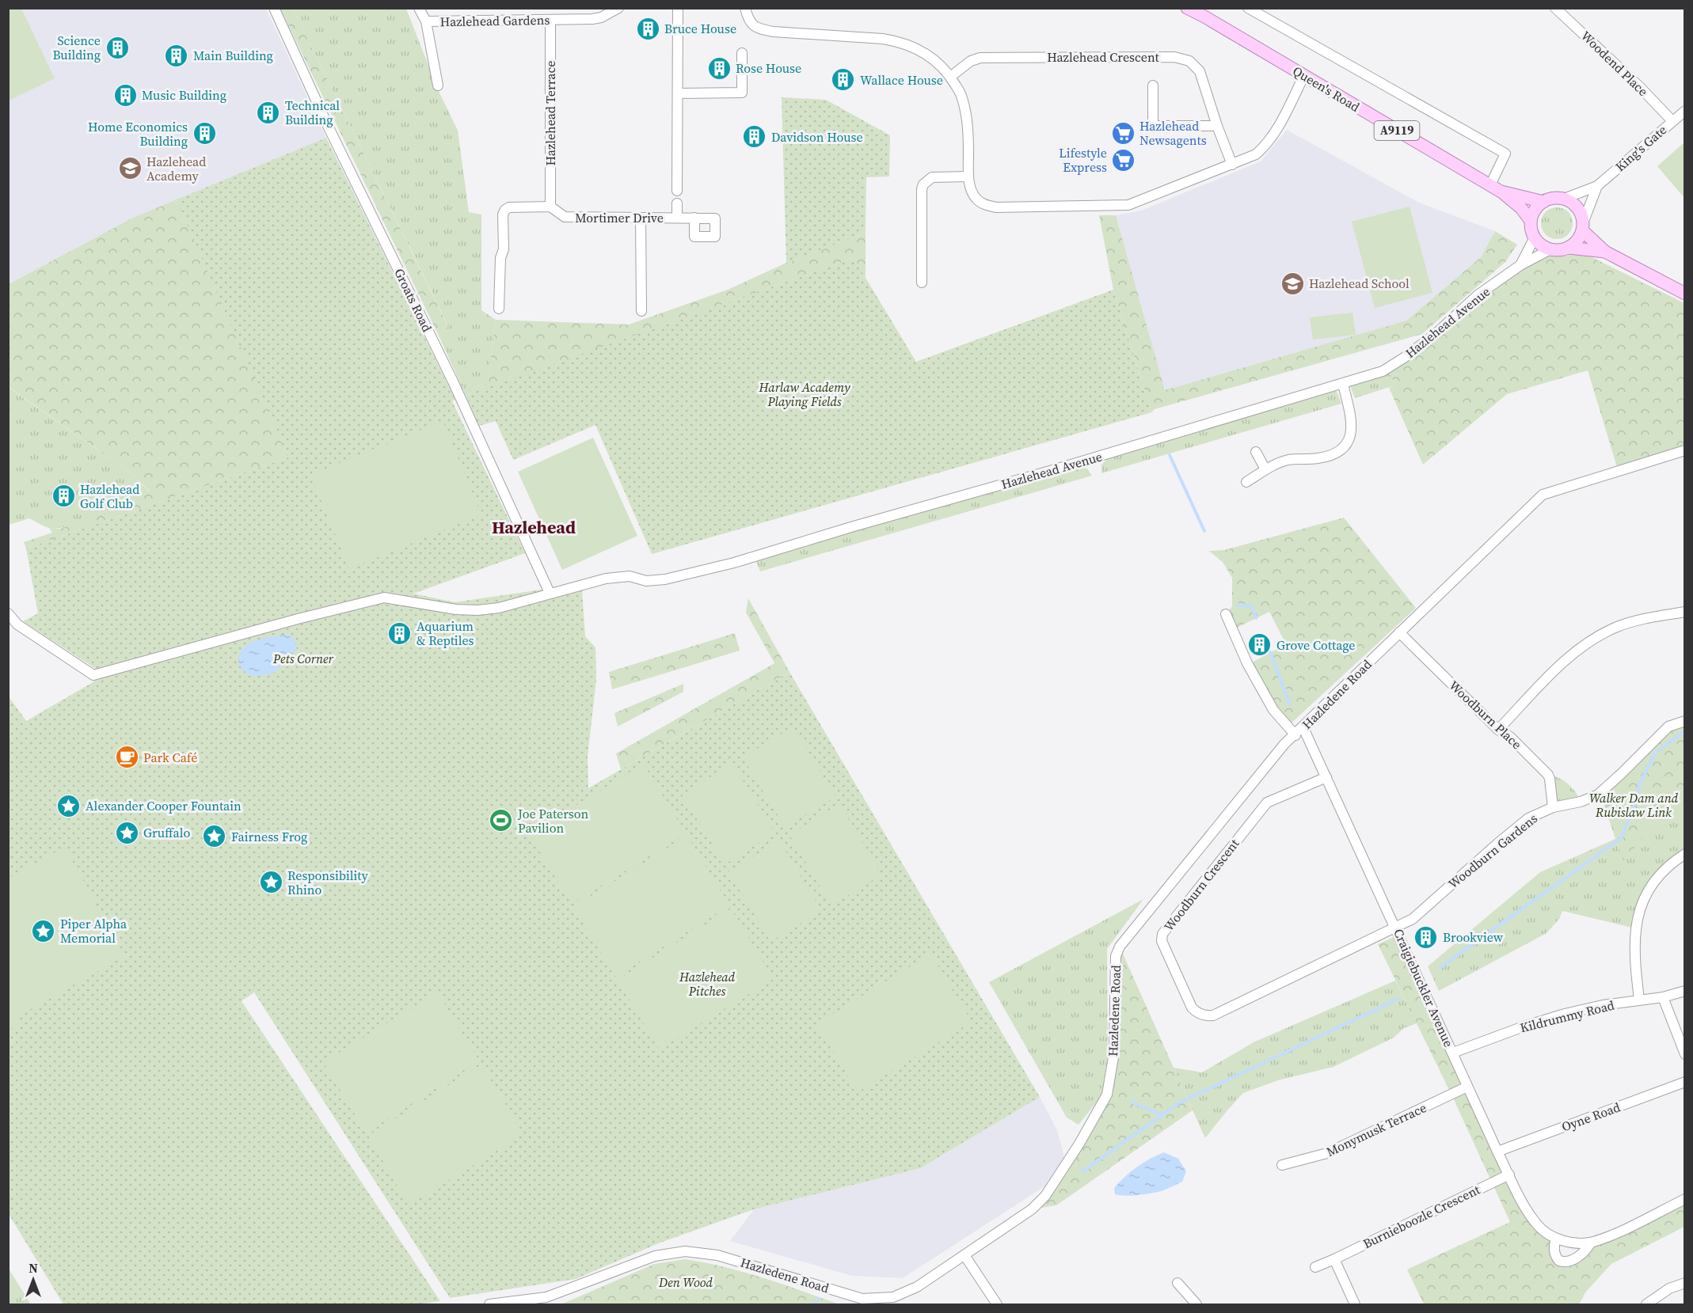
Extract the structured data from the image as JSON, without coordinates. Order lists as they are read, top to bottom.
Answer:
{
  "streets": {
    "main road": ["Queen's Road", "A9119"],
    "street": [
      "Hazlehead Gardens",
      "Hazlehead Crescent",
      "Woodend Place",
      "Hazlehead Terrace",
      "King's Gate",
      "Mortimer Drive",
      "Groats Road",
      "Hazlehead Avenue",
      "Hazledene Road",
      "Woodburn Place",
      "Woodburn Gardens",
      "Woodburn Crescent",
      "Craigiebuckler Avenue",
      "Kildrummy Road",
      "Oyne Road",
      "Monymusk Terrace",
      "Burnieboozle Crescent"
    ]
  },
  "crossings": [
    ["Hazlehead Gardens", "Hazlehead Terrace"],
    ["Woodend Place", "King's Gate"],
    ["Queen's Road", "A9119"],
    ["Queen's Road", "King's Gate"],
    ["Queen's Road", "Hazlehead Avenue"],
    ["Hazlehead Terrace", "Mortimer Drive"],
    ["A9119", "King's Gate"],
    ["A9119", "Hazlehead Avenue"],
    ["King's Gate", "Hazlehead Avenue"],
    ["Groats Road", "Hazlehead Avenue"],
    ["Hazledene Road", "Woodburn Place"],
    ["Hazledene Road", "Craigiebuckler Avenue"],
    ["Woodburn Place", "Woodburn Gardens"],
    ["Woodburn Gardens", "Woodburn Crescent"],
    ["Woodburn Gardens", "Craigiebuckler Avenue"],
    ["Woodburn Crescent", "Craigiebuckler Avenue"],
    ["Craigiebuckler Avenue", "Kildrummy Road"],
    ["Craigiebuckler Avenue", "Oyne Road"],
    ["Craigiebuckler Avenue", "Monymusk Terrace"],
    ["Craigiebuckler Avenue", "Burnieboozle Crescent"]
  ],
  "districts": ["Hazlehead"],
  "parks": [
    "Harlaw Academy Playing Fields",
    "Pets Corner",
    "Walker Dam and Rubislaw Link",
    "Hazlehead Pitches",
    "Den Wood"
  ],
  "places": {
    "building": [
      "Bruce House",
      "Science Building",
      "Main Building",
      "Rose House",
      "Wallace House",
      "Music Building",
      "Technical Building",
      "Home Economics Building",
      "Davidson House",
      "Hazlehead Golf Club",
      "Aquarium & Reptiles",
      "Grove Cottage",
      "Brookview"
    ],
    "supermarket": ["Hazlehead Newsagents", "Lifestyle Express"],
    "school or university": ["Hazlehead Academy", "Hazlehead School"],
    "cafe": ["Park Café"],
    "place": [
      "Alexander Cooper Fountain",
      "Gruffalo",
      "Fairness Frog",
      "Responsibility Rhino",
      "Piper Alpha Memorial"
    ],
    "sports": ["Joe Paterson Pavilion"]
  },
  "north": "top"
}
